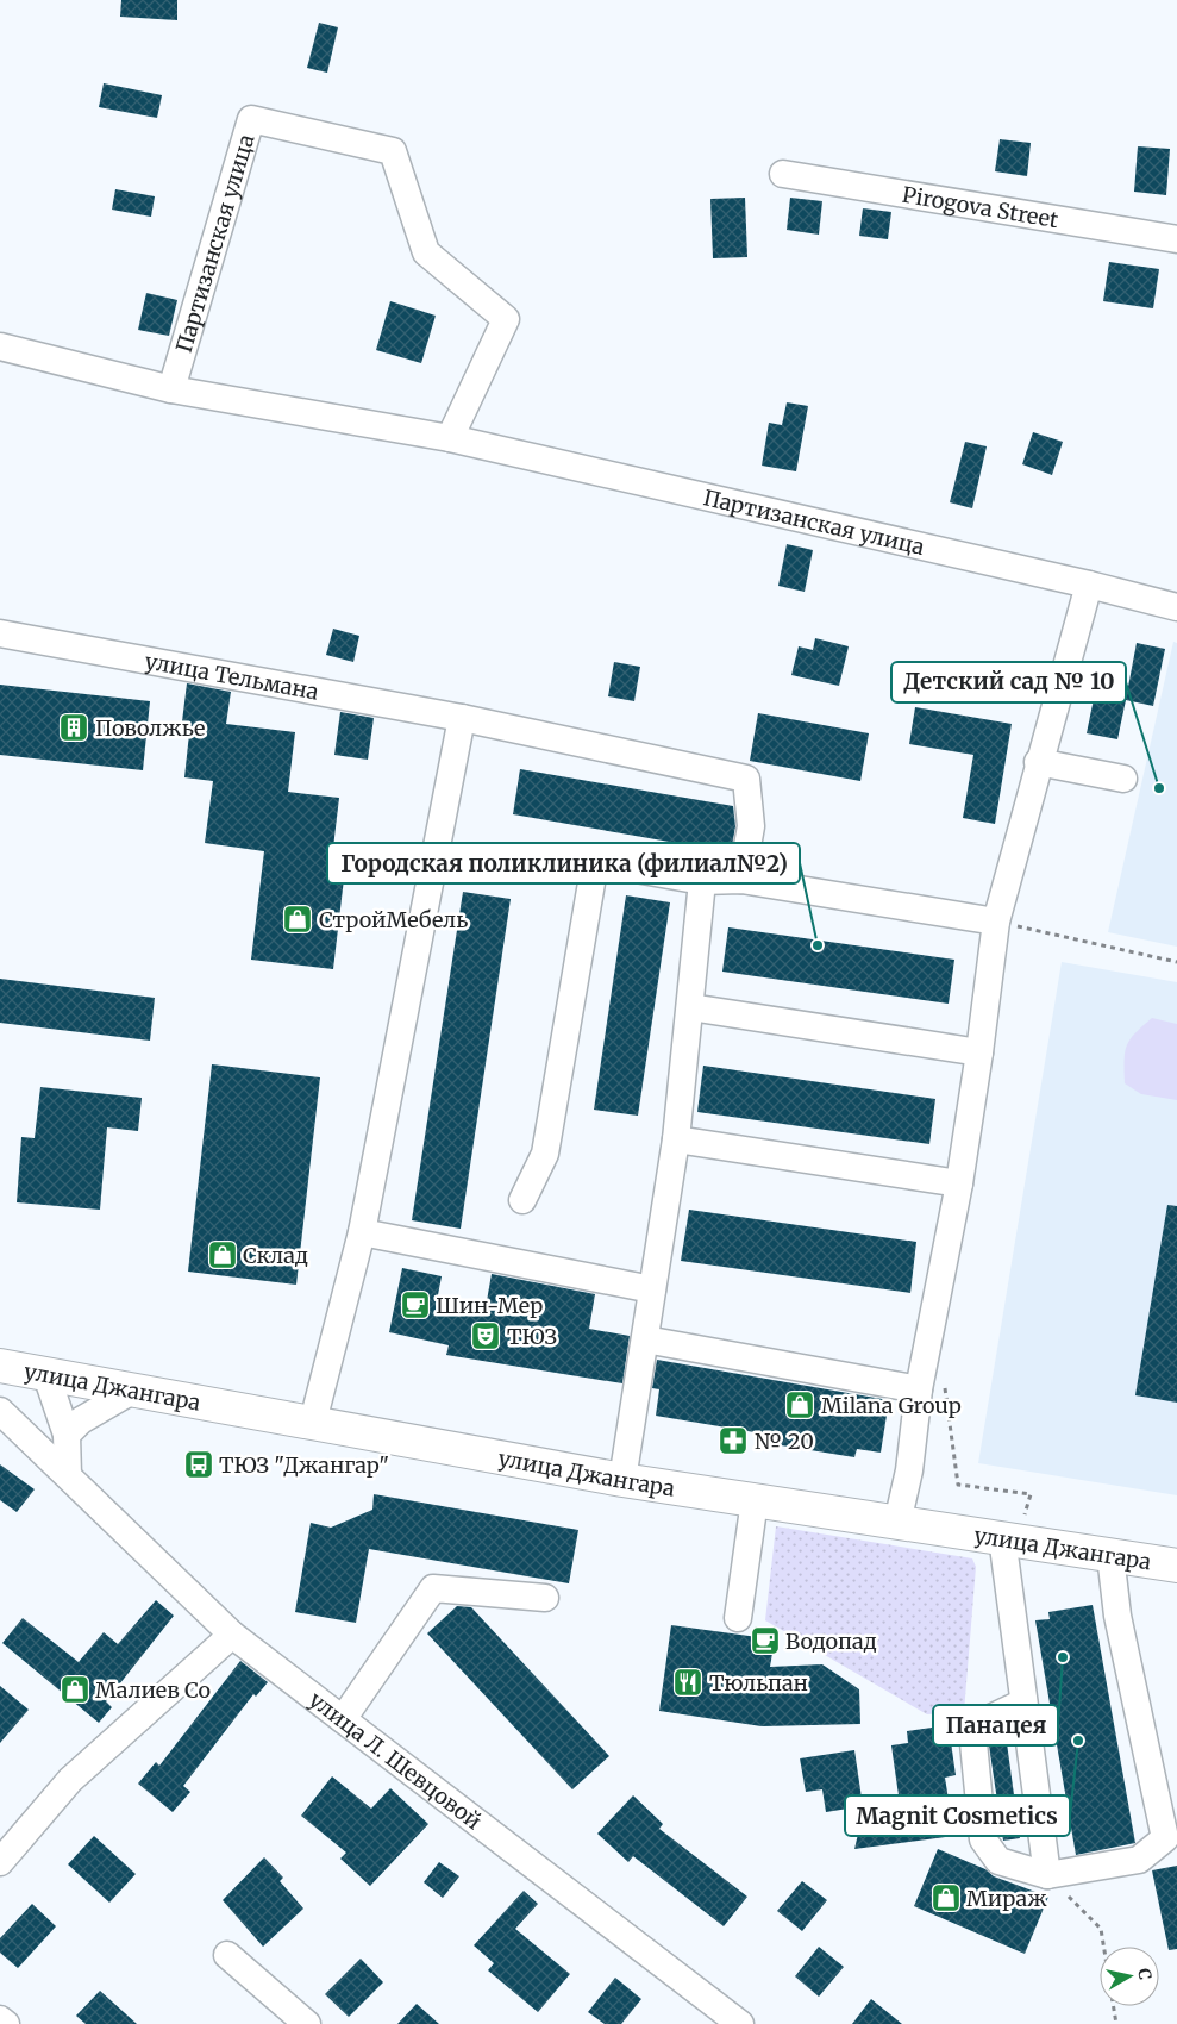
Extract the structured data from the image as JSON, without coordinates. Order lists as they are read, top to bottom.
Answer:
{
  "streets": {
    "main road": ["улица Джангара"],
    "street": [
      "Pirogova Street",
      "Партизанская улица",
      "улица Тельмана",
      "улица Л. Шевцовой"
    ]
  },
  "places": {
    "building": ["Поволжье"],
    "other": [
      "Детский сад № 10",
      "Городская поликлиника (филиал№2)",
      "Панацея",
      "Magnit Cosmetics"
    ],
    "shop": [
      "СтройМебель",
      "Склад",
      "Milana Group",
      "Малиев Со",
      "Мираж"
    ],
    "cafe": ["Шин-Мер", "Водопад"],
    "theatre": ["ТЮЗ"],
    "pharmacy": ["№ 20"],
    "bus stop": ["ТЮЗ \"Джангар\""],
    "restaurant": ["Тюльпан"]
  },
  "north": "right"
}
